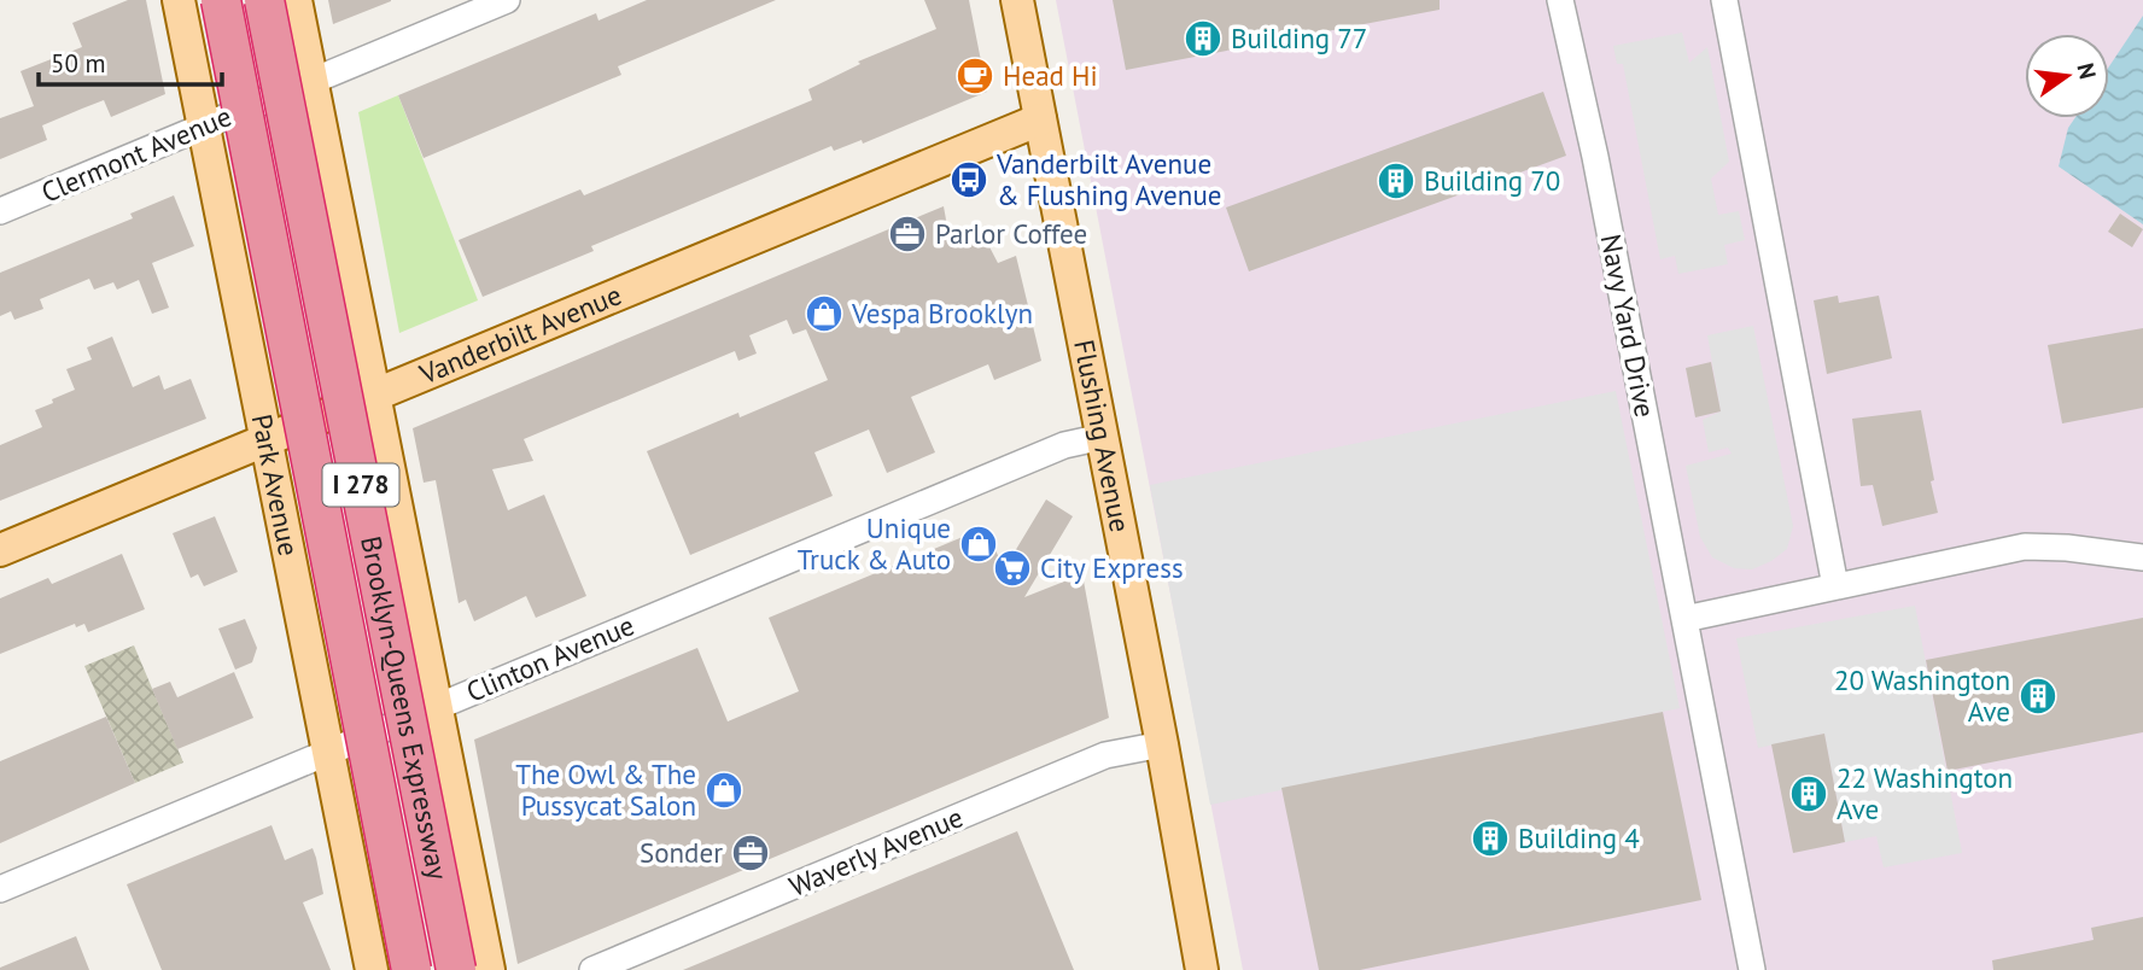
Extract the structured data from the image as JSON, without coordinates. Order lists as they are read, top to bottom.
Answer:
{
  "streets": {
    "highway": ["I 278", "Brooklyn-Queens Expressway"],
    "main road": ["Vanderbilt Avenue", "Flushing Avenue", "Park Avenue"],
    "street": [
      "Clermont Avenue",
      "Navy Yard Drive",
      "Clinton Avenue",
      "Waverly Avenue"
    ]
  },
  "crossings": [
    ["Clermont Avenue", "Park Avenue"],
    ["Vanderbilt Avenue", "Flushing Avenue"],
    ["Vanderbilt Avenue", "Park Avenue"],
    ["Flushing Avenue", "Clinton Avenue"],
    ["Flushing Avenue", "Waverly Avenue"],
    ["Park Avenue", "Clinton Avenue"]
  ],
  "places": {
    "building": [
      "Building 77",
      "Building 70",
      "20 Washington Ave",
      "22 Washington Ave",
      "Building 4"
    ],
    "cafe": ["Head Hi"],
    "bus stop": ["Vanderbilt Avenue & Flushing Avenue"],
    "office": ["Parlor Coffee", "Sonder"],
    "shop": ["Vespa Brooklyn", "Unique Truck & Auto", "The Owl & The Pussycat Salon"],
    "supermarket": ["City Express"]
  },
  "scale_bar": "50 m",
  "north": "right"
}
